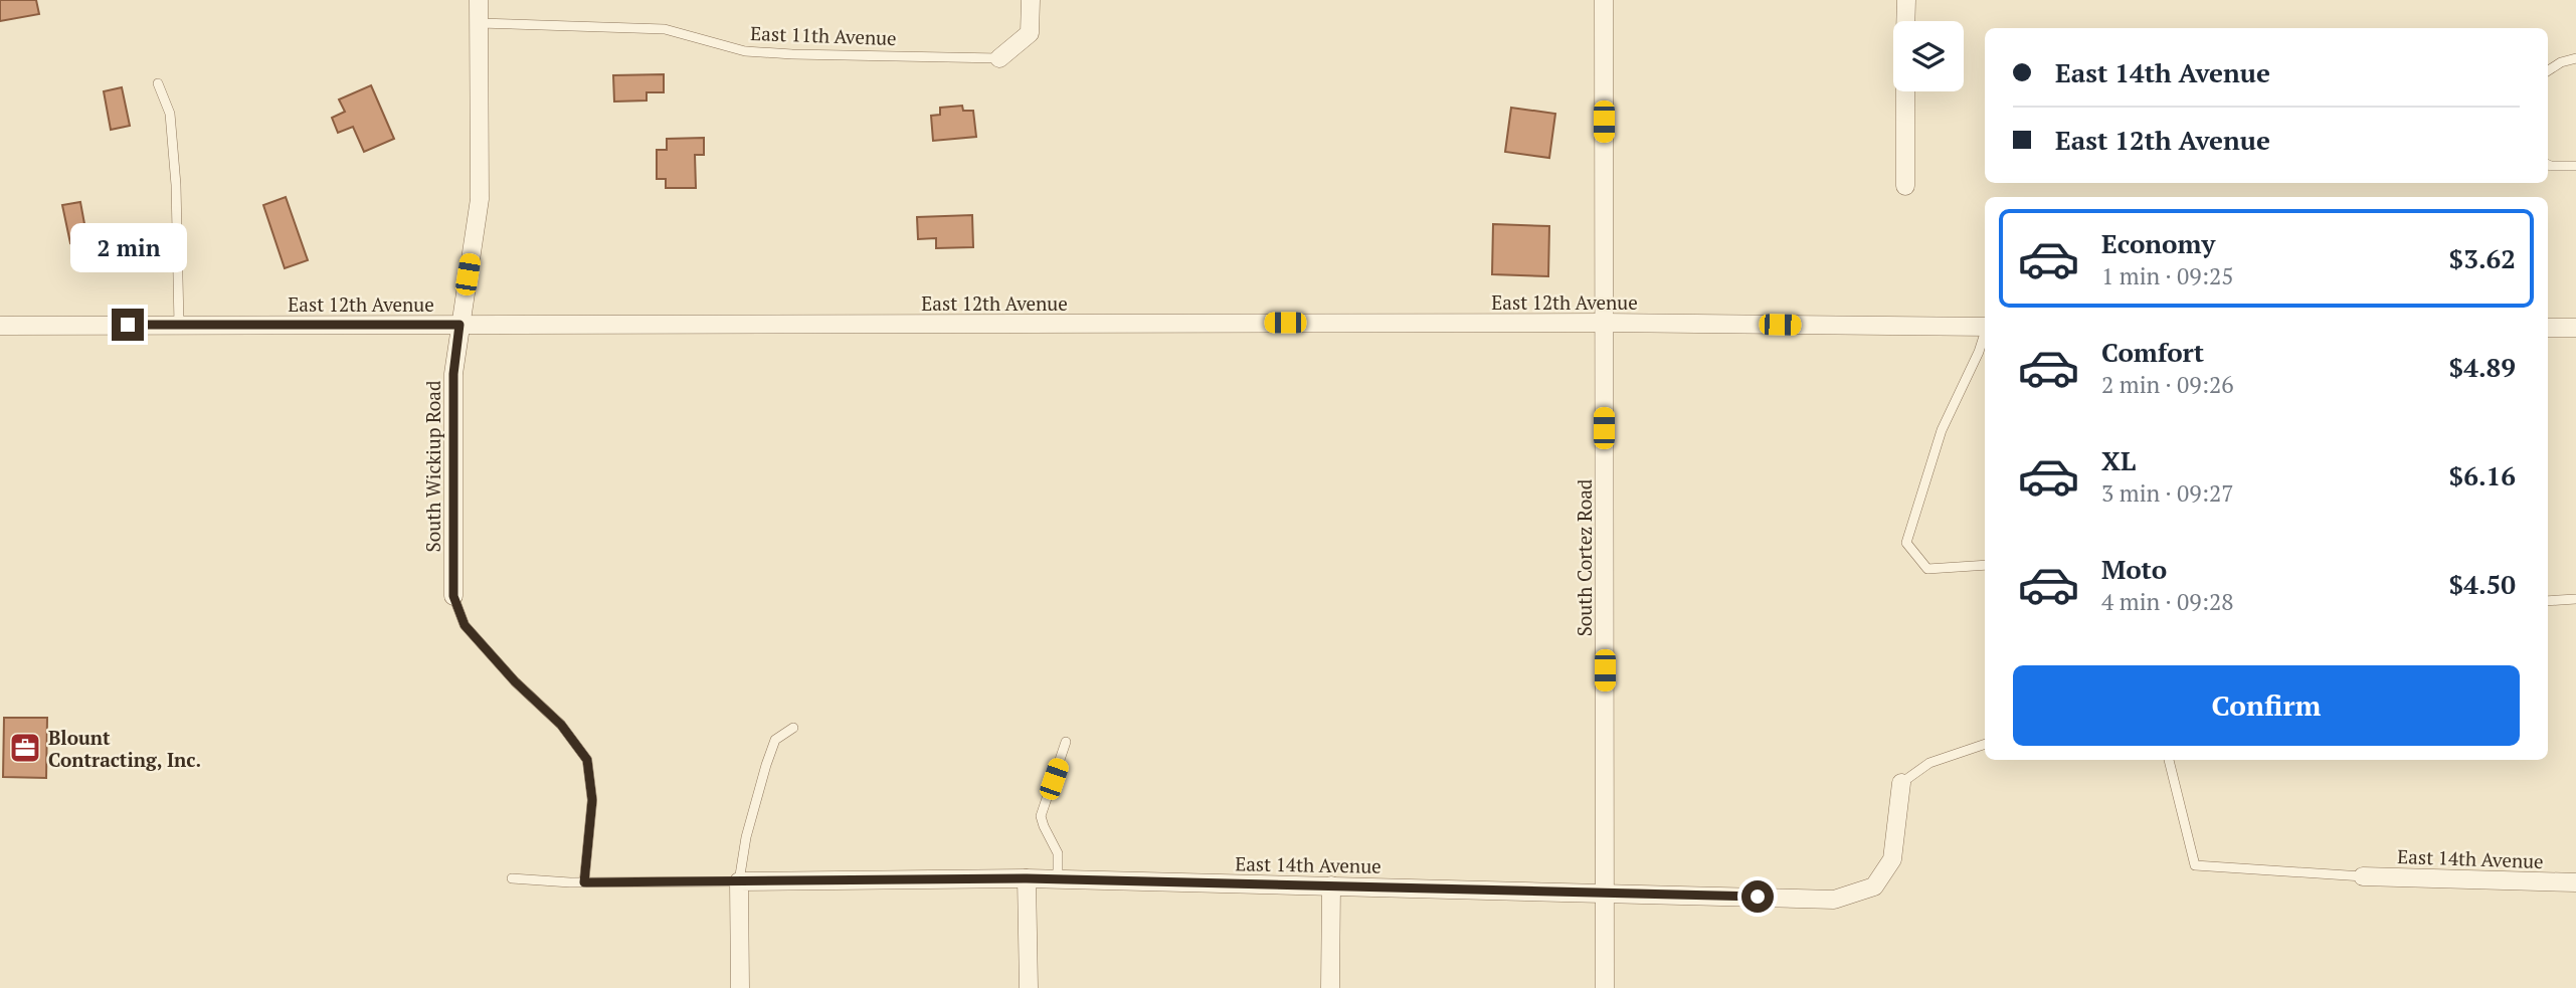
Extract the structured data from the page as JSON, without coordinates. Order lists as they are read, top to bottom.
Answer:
{
  "streets": {
    "street": [
      "East 12th Avenue",
      "South Wickiup Road",
      "South Cortez Road",
      "East 14th Avenue"
    ],
    "lane": ["East 11th Avenue"]
  },
  "crossings": [
    ["East 11th Avenue", "South Wickiup Road"],
    ["East 12th Avenue", "South Wickiup Road"],
    ["East 12th Avenue", "South Cortez Road"],
    ["South Cortez Road", "East 14th Avenue"]
  ],
  "places": {
    "office": ["Blount Contracting, Inc."]
  },
  "page": {
    "banner": ["East 14th Avenue", "East 12th Avenue"],
    "list": [
      {
        "name": "Economy",
        "note": "1 min · 09:25",
        "value": "$3.62"
      },
      {
        "name": "Comfort",
        "note": "2 min · 09:26",
        "value": "$4.89"
      },
      {
        "name": "XL",
        "note": "3 min · 09:27",
        "value": "$6.16"
      },
      {
        "name": "Moto",
        "note": "4 min · 09:28",
        "value": "$4.50"
      }
    ],
    "bubble": "2 min",
    "buttons": "Confirm"
  }
}
